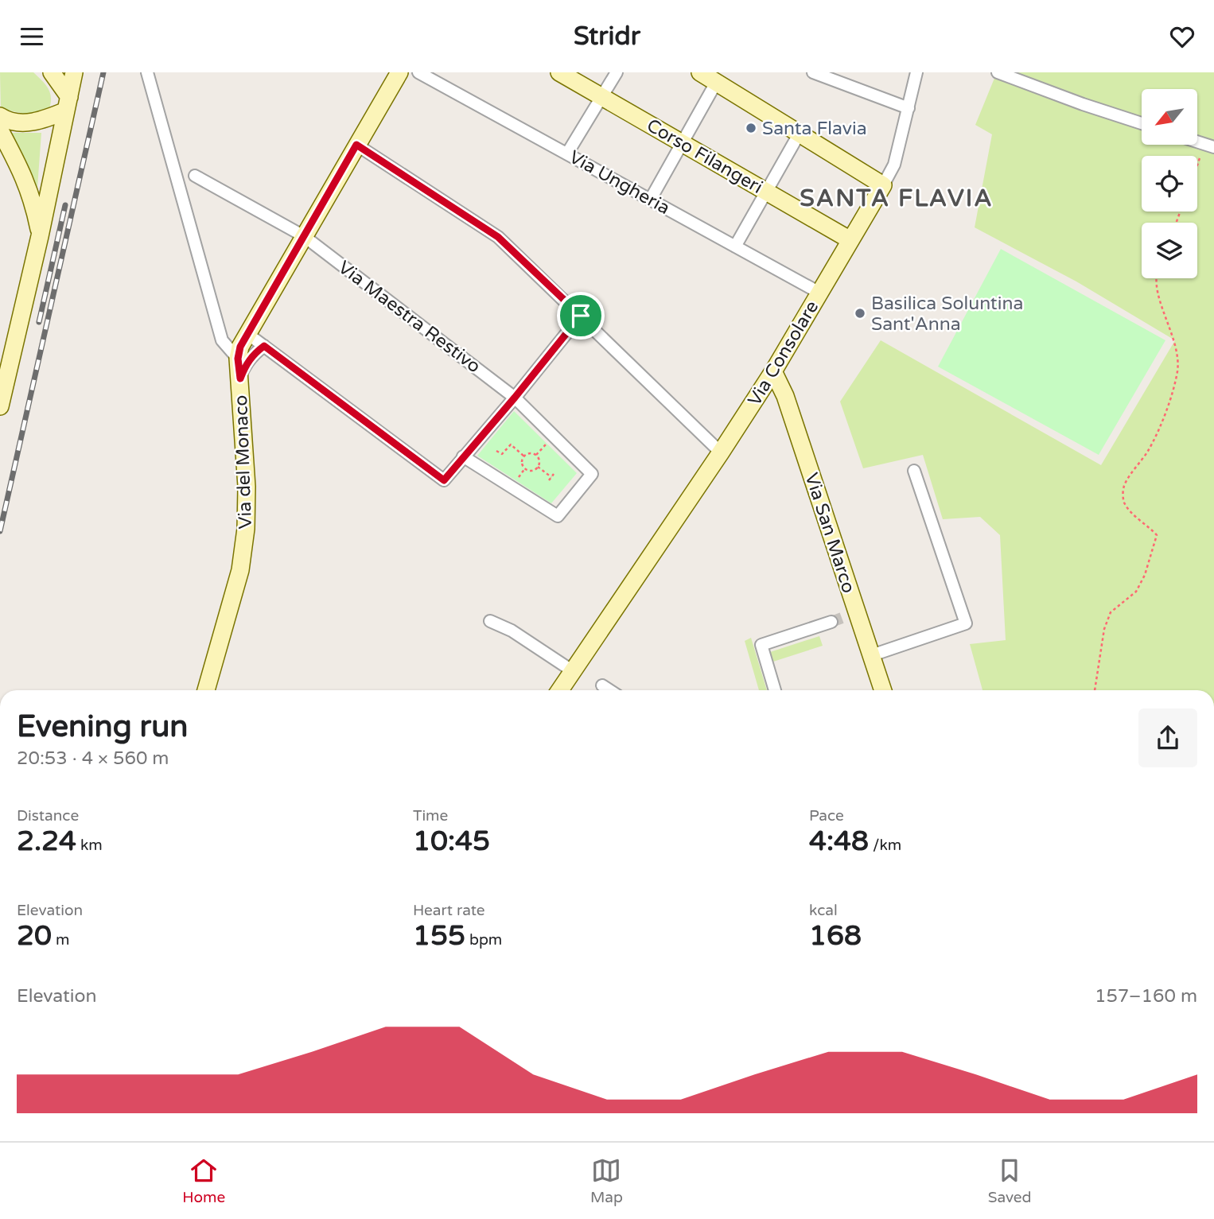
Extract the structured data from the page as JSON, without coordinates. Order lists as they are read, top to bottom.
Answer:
{
  "streets": {
    "street": [
      "Corso Filangeri",
      "Via Ungheria",
      "Via Maestra Restivo",
      "Via Consolare",
      "Via del Monaco",
      "Via San Marco"
    ]
  },
  "crossings": [
    ["Corso Filangeri", "Via Consolare"],
    ["Via Ungheria", "Via Consolare"],
    ["Via Consolare", "Via San Marco"]
  ],
  "districts": ["SANTA FLAVIA"],
  "places": ["Santa Flavia", "Basilica Soluntina Sant'Anna"],
  "north": "bottom left",
  "page": {
    "header": "Stridr",
    "heading": ["Evening run", "20:53 · 4 × 560 m"],
    "stats": [
      ["Distance", "2.24 km"],
      ["Time", "10:45"],
      ["Pace", "4:48 /km"],
      ["Elevation", "20 m"],
      ["Heart rate", "155 bpm"],
      ["kcal", "168"]
    ],
    "chart": ["Elevation", "157–160 m"],
    "tabs": ["Home", "Map", "Saved"]
  }
}
